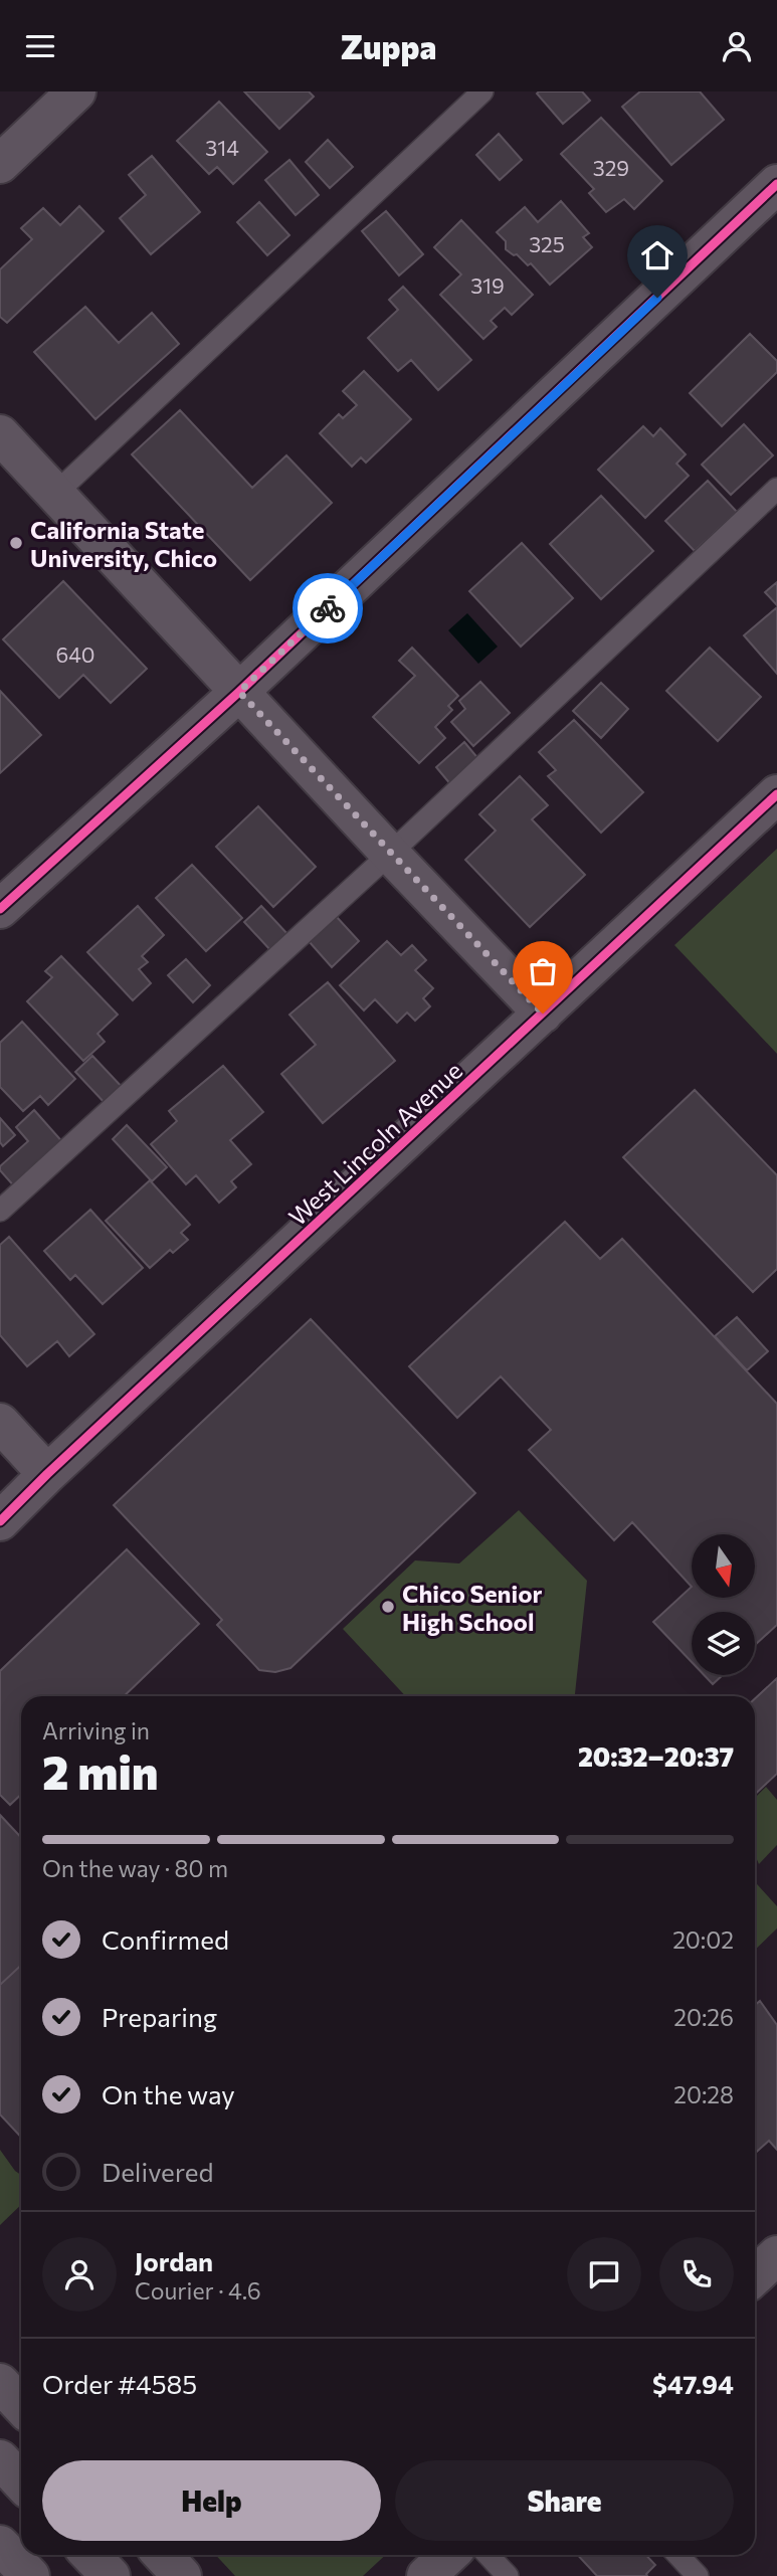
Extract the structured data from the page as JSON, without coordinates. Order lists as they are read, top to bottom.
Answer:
{
  "streets": {
    "street": ["West Lincoln Avenue"]
  },
  "places": ["California State University, Chico", "Chico Senior High School"],
  "house_numbers": [
    "314",
    "329",
    "325",
    "319",
    "640"
  ],
  "north": "bottom",
  "page": {
    "header": "Zuppa",
    "heading": ["2 min", "Arriving in", "20:32–20:37"],
    "panel": [
      "Jordan",
      "Courier · 4.6",
      "Order #4585",
      "$47.94"
    ],
    "bar": "On the way · 80 m",
    "list": [
      ["Confirmed", "20:02"],
      ["Preparing", "20:26"],
      ["On the way", "20:28"],
      "Delivered"
    ],
    "buttons": ["Help", "Share"]
  }
}
